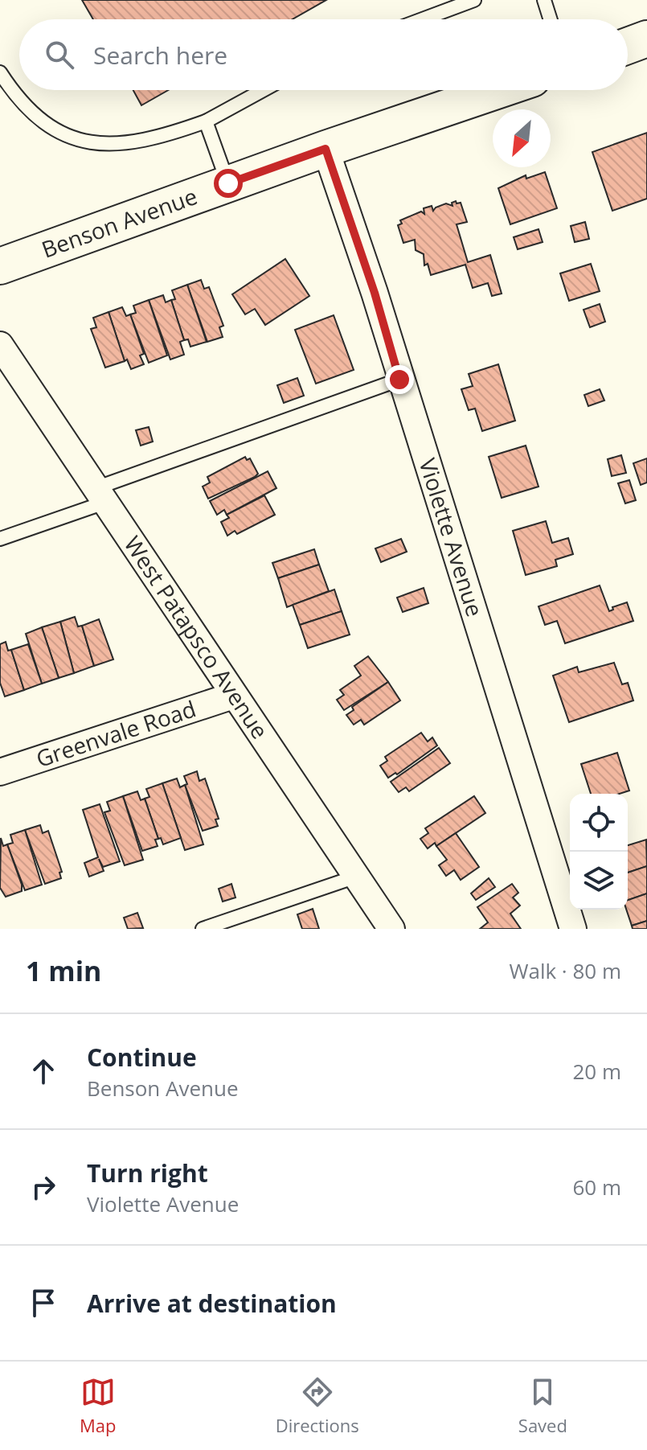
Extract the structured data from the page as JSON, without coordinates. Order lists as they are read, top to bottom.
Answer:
{
  "streets": {
    "street": [
      "Benson Avenue",
      "Violette Avenue",
      "West Patapsco Avenue",
      "Greenvale Road"
    ]
  },
  "crossings": [
    ["Benson Avenue", "Violette Avenue"],
    ["West Patapsco Avenue", "Greenvale Road"]
  ],
  "north": "bottom left",
  "page": {
    "search": "Search here",
    "heading": ["1 min", "Walk · 80 m"],
    "list": [
      ["Continue", "Benson Avenue", "20 m"],
      ["Turn right", "Violette Avenue", "60 m"],
      "Arrive at destination"
    ],
    "nav": ["Map", "Directions", "Saved"]
  }
}
